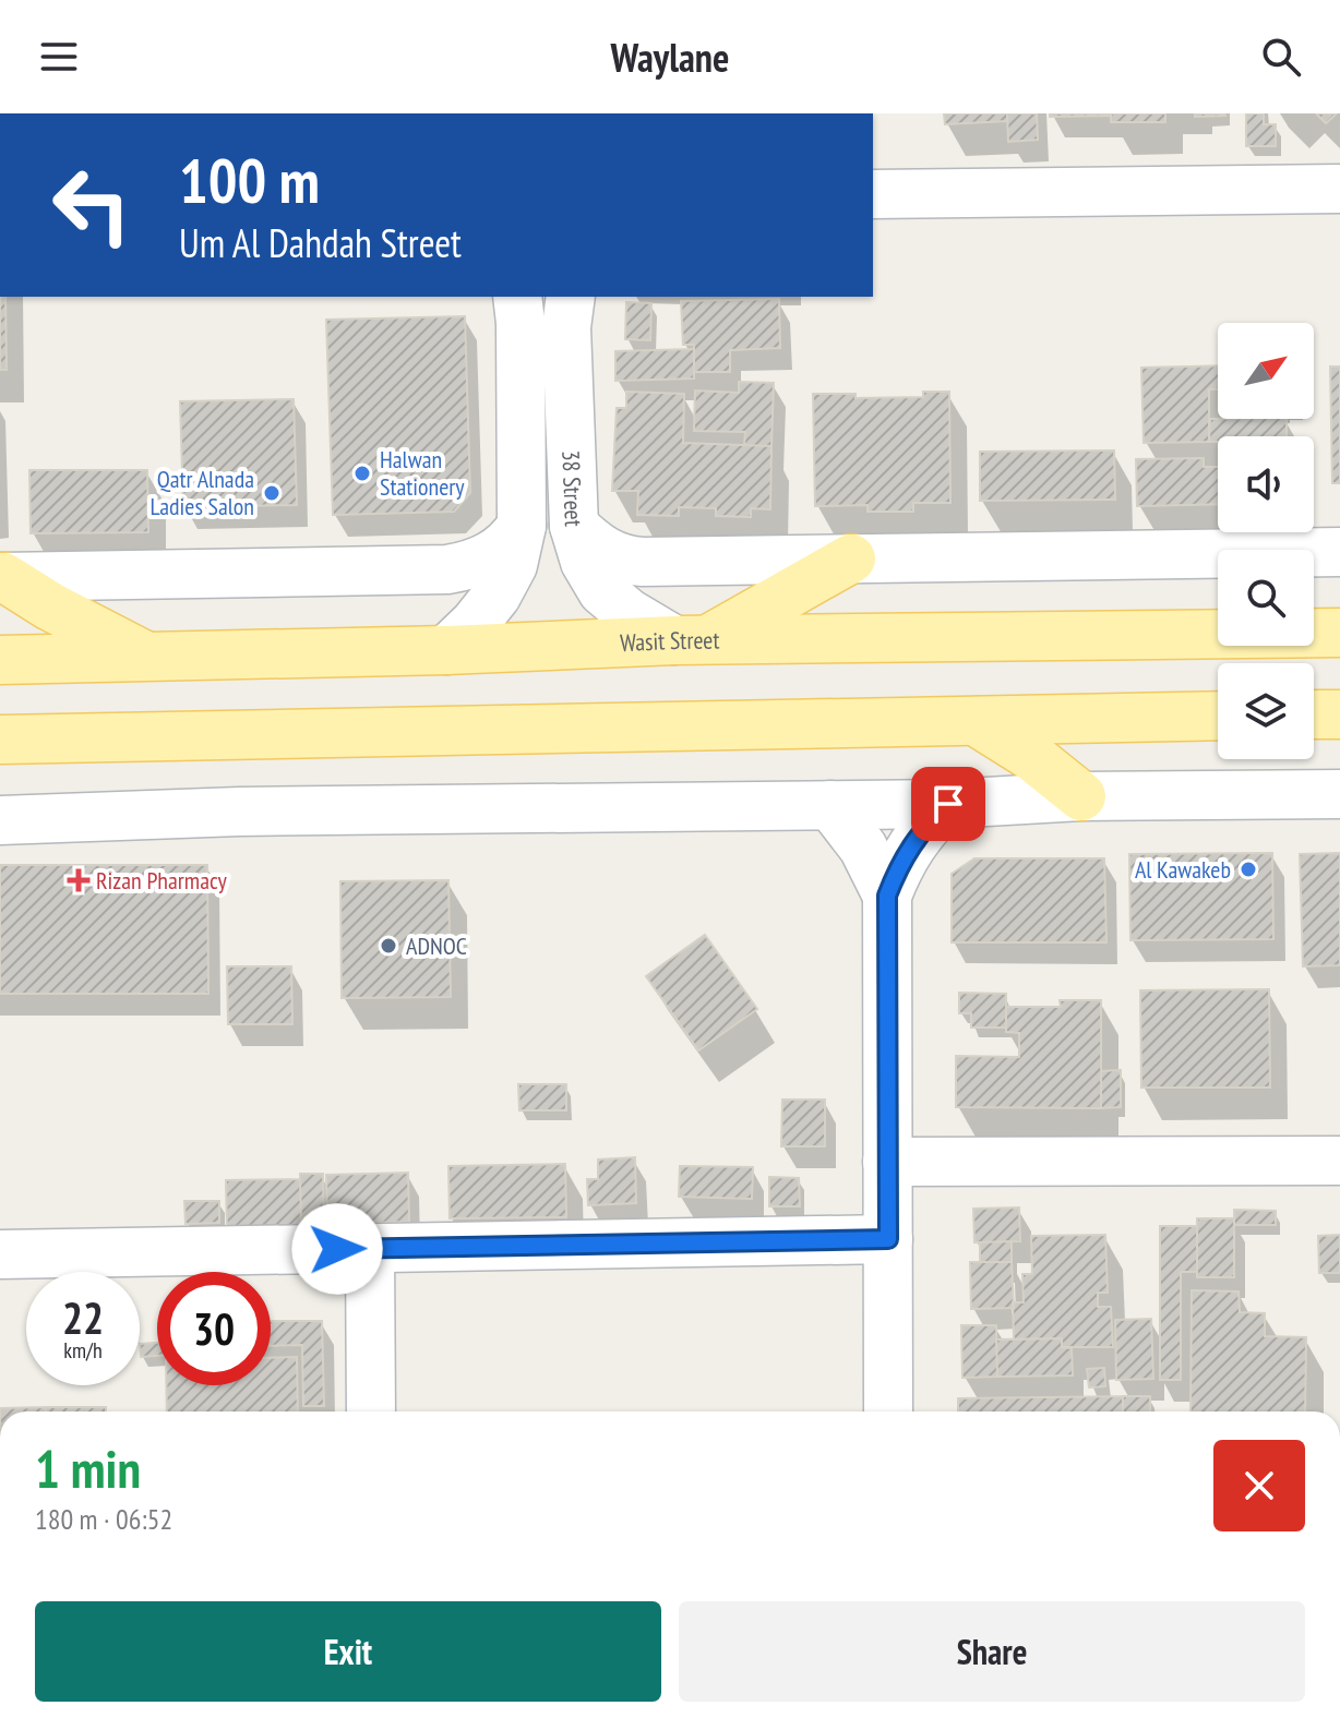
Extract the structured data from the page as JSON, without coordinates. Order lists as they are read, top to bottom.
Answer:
{
  "streets": {
    "main road": ["Wasit Street"],
    "street": ["38 Street"]
  },
  "crossings": [
    ["38 Street", "Wasit Street"]
  ],
  "places": {
    "other": [
      "Halwan Stationery",
      "Qatr Alnada Ladies Salon",
      "Al Kawakeb",
      "ADNOC"
    ],
    "health": ["Rizan Pharmacy"]
  },
  "north": "top right",
  "page": {
    "header": "Waylane",
    "turn": ["100 m", "Um Al Dahdah Street"],
    "speed": "22 km/h",
    "limit": "30",
    "heading": ["1 min", "180 m · 06:52"],
    "buttons": ["Exit", "Share"]
  }
}
